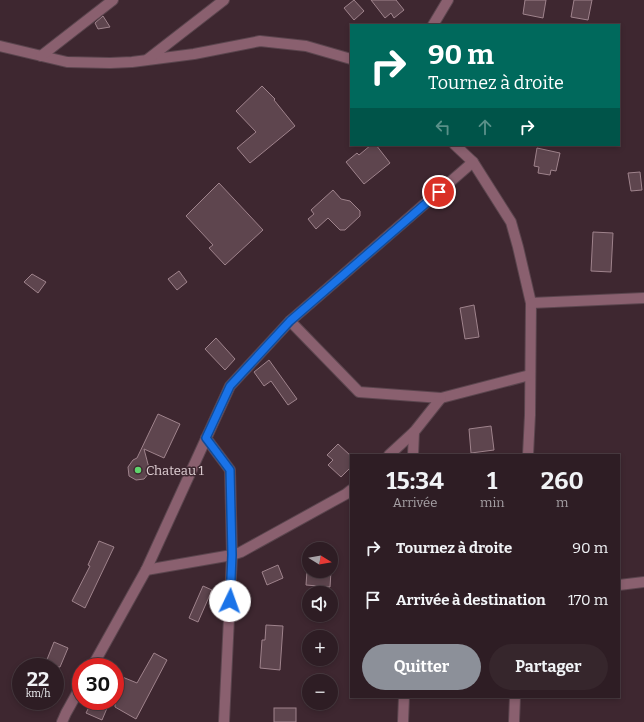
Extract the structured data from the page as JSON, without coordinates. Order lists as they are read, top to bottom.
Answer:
{
  "places": ["Chateau 1"],
  "north": "right",
  "page": {
    "turn": ["90 m", "Tournez à droite"],
    "eta": [
      "15:34",
      "Arrivée",
      "1",
      "min",
      "260",
      "m"
    ],
    "list": [
      {
        "name": "Tournez à droite",
        "value": "90 m"
      },
      {
        "name": "Arrivée à destination",
        "value": "170 m"
      }
    ],
    "map_buttons": ["+", "−"],
    "buttons": ["Quitter", "Partager"],
    "speed": "22 km/h",
    "limit": "30"
  }
}
